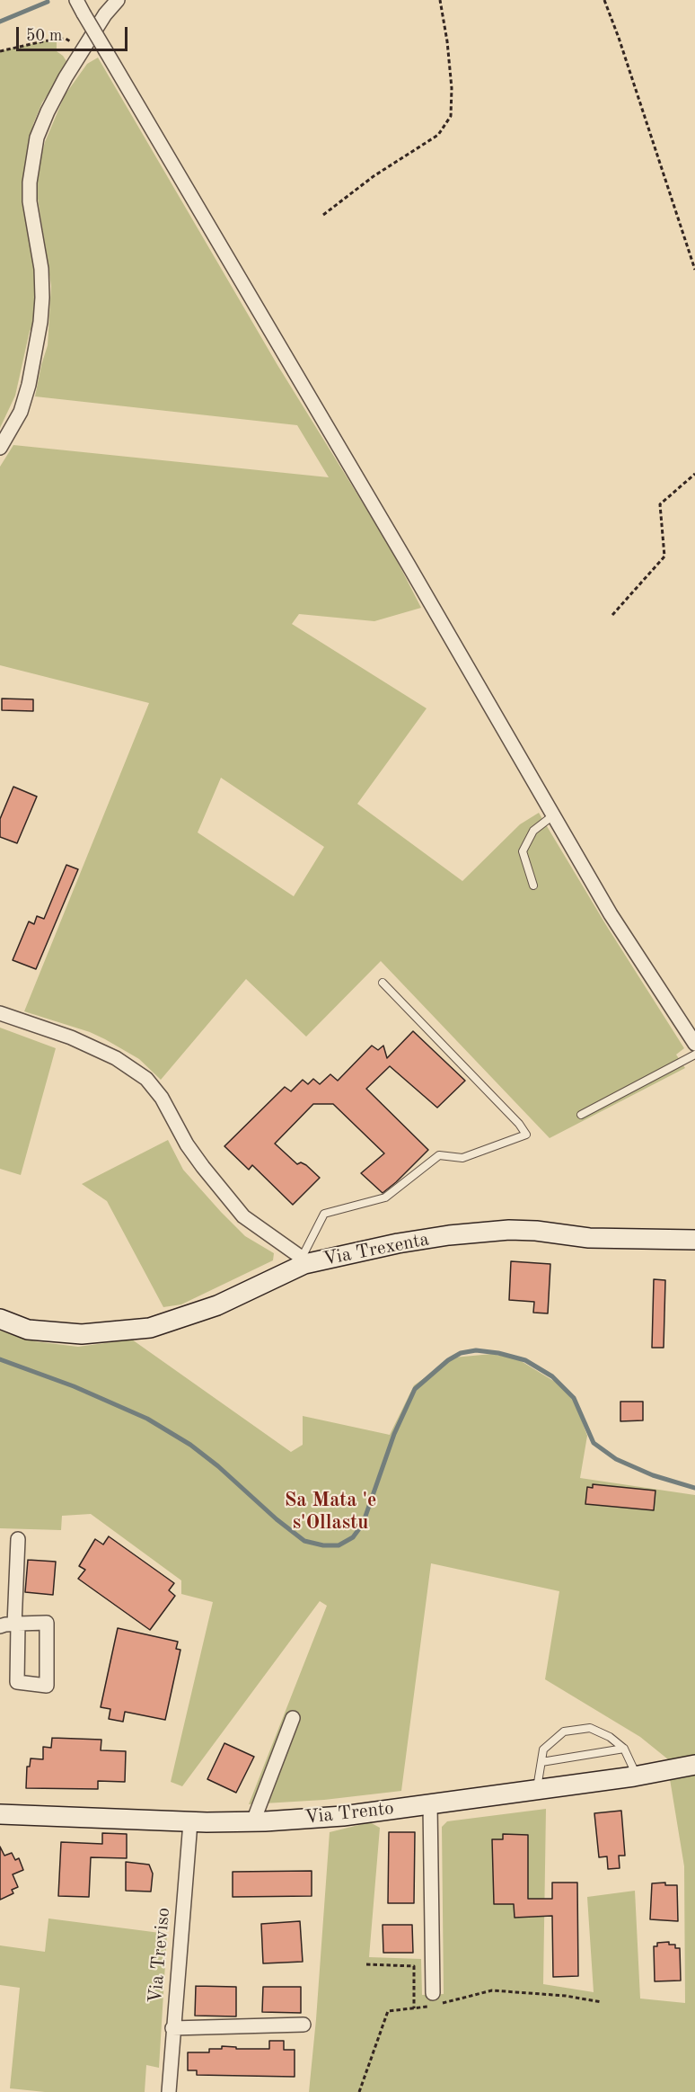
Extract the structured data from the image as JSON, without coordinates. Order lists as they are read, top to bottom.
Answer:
{
  "streets": {
    "street": ["Via Trexenta", "Via Trento", "Via Treviso"]
  },
  "crossings": [
    ["Via Trento", "Via Treviso"]
  ],
  "districts": ["Sa Mata 'e s'Ollastu"],
  "scale_bar": "50 m"
}
